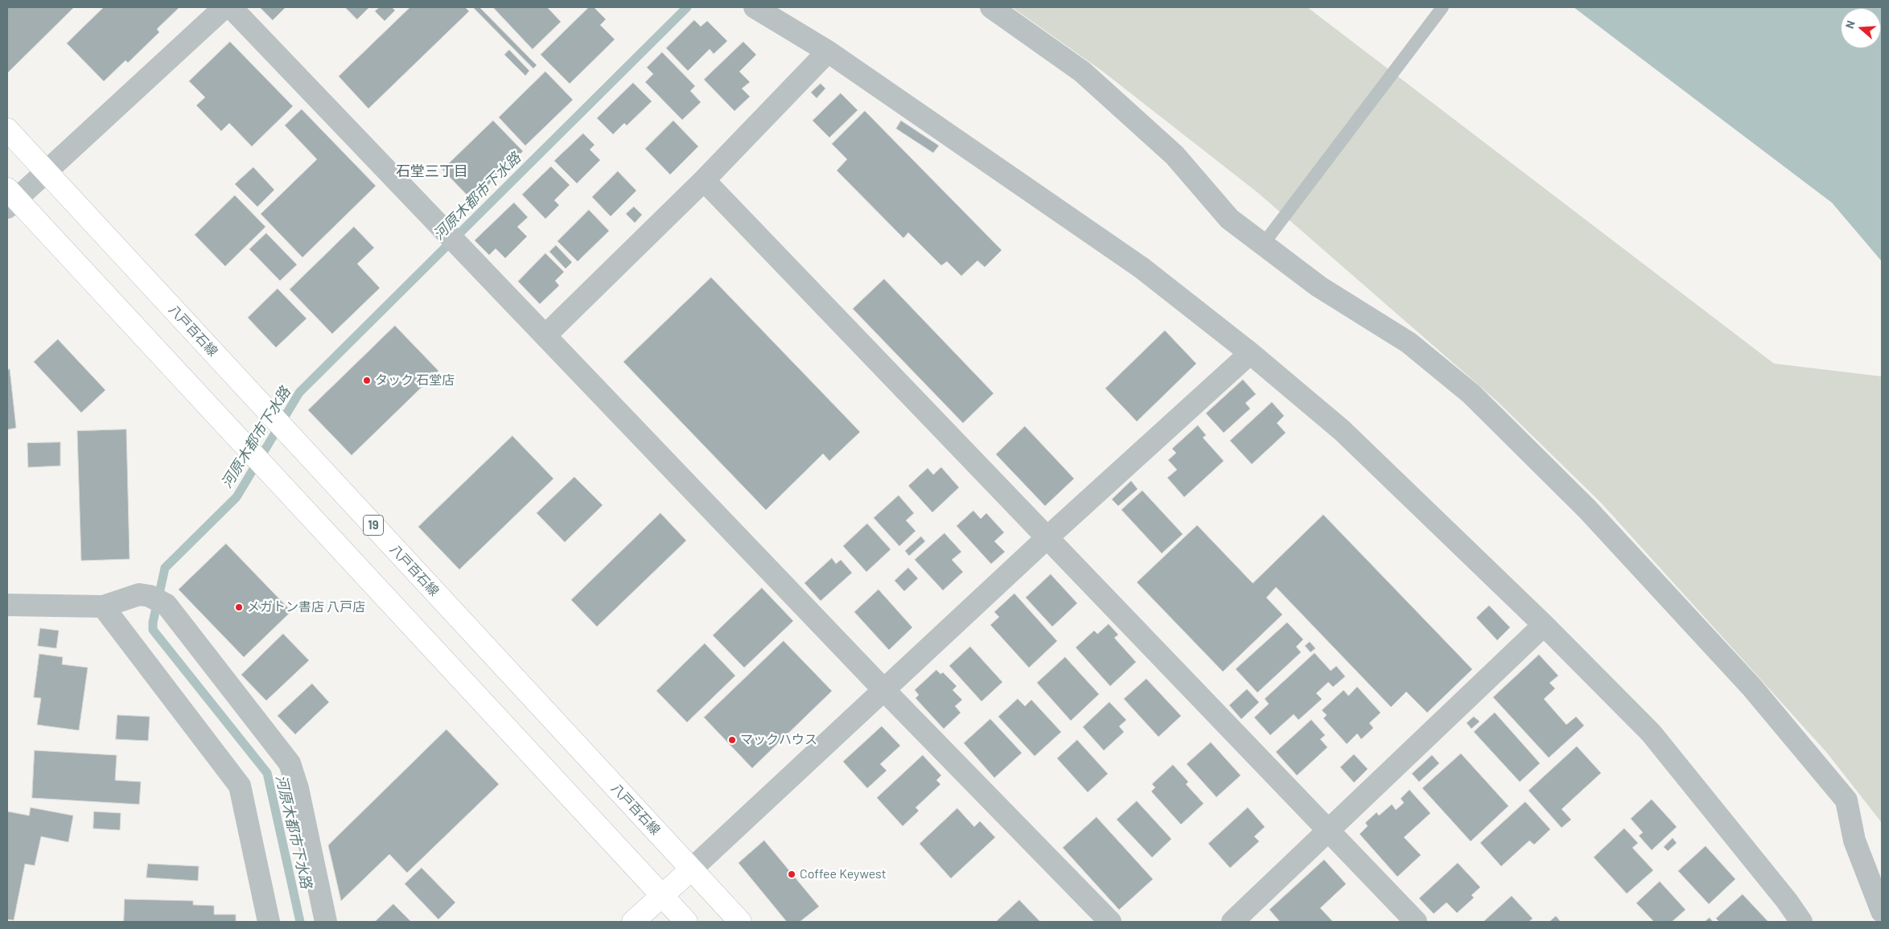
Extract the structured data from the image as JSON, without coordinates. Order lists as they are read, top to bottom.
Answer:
{
  "streets": {
    "main road": ["八戸百石線", "19"]
  },
  "districts": ["石堂三丁目"],
  "water": ["河原木都市下水路"],
  "places": [
    "タック 石堂店",
    "メガトン書店 八戸店",
    "マックハウス",
    "Coffee Keywest"
  ],
  "north": "left"
}
